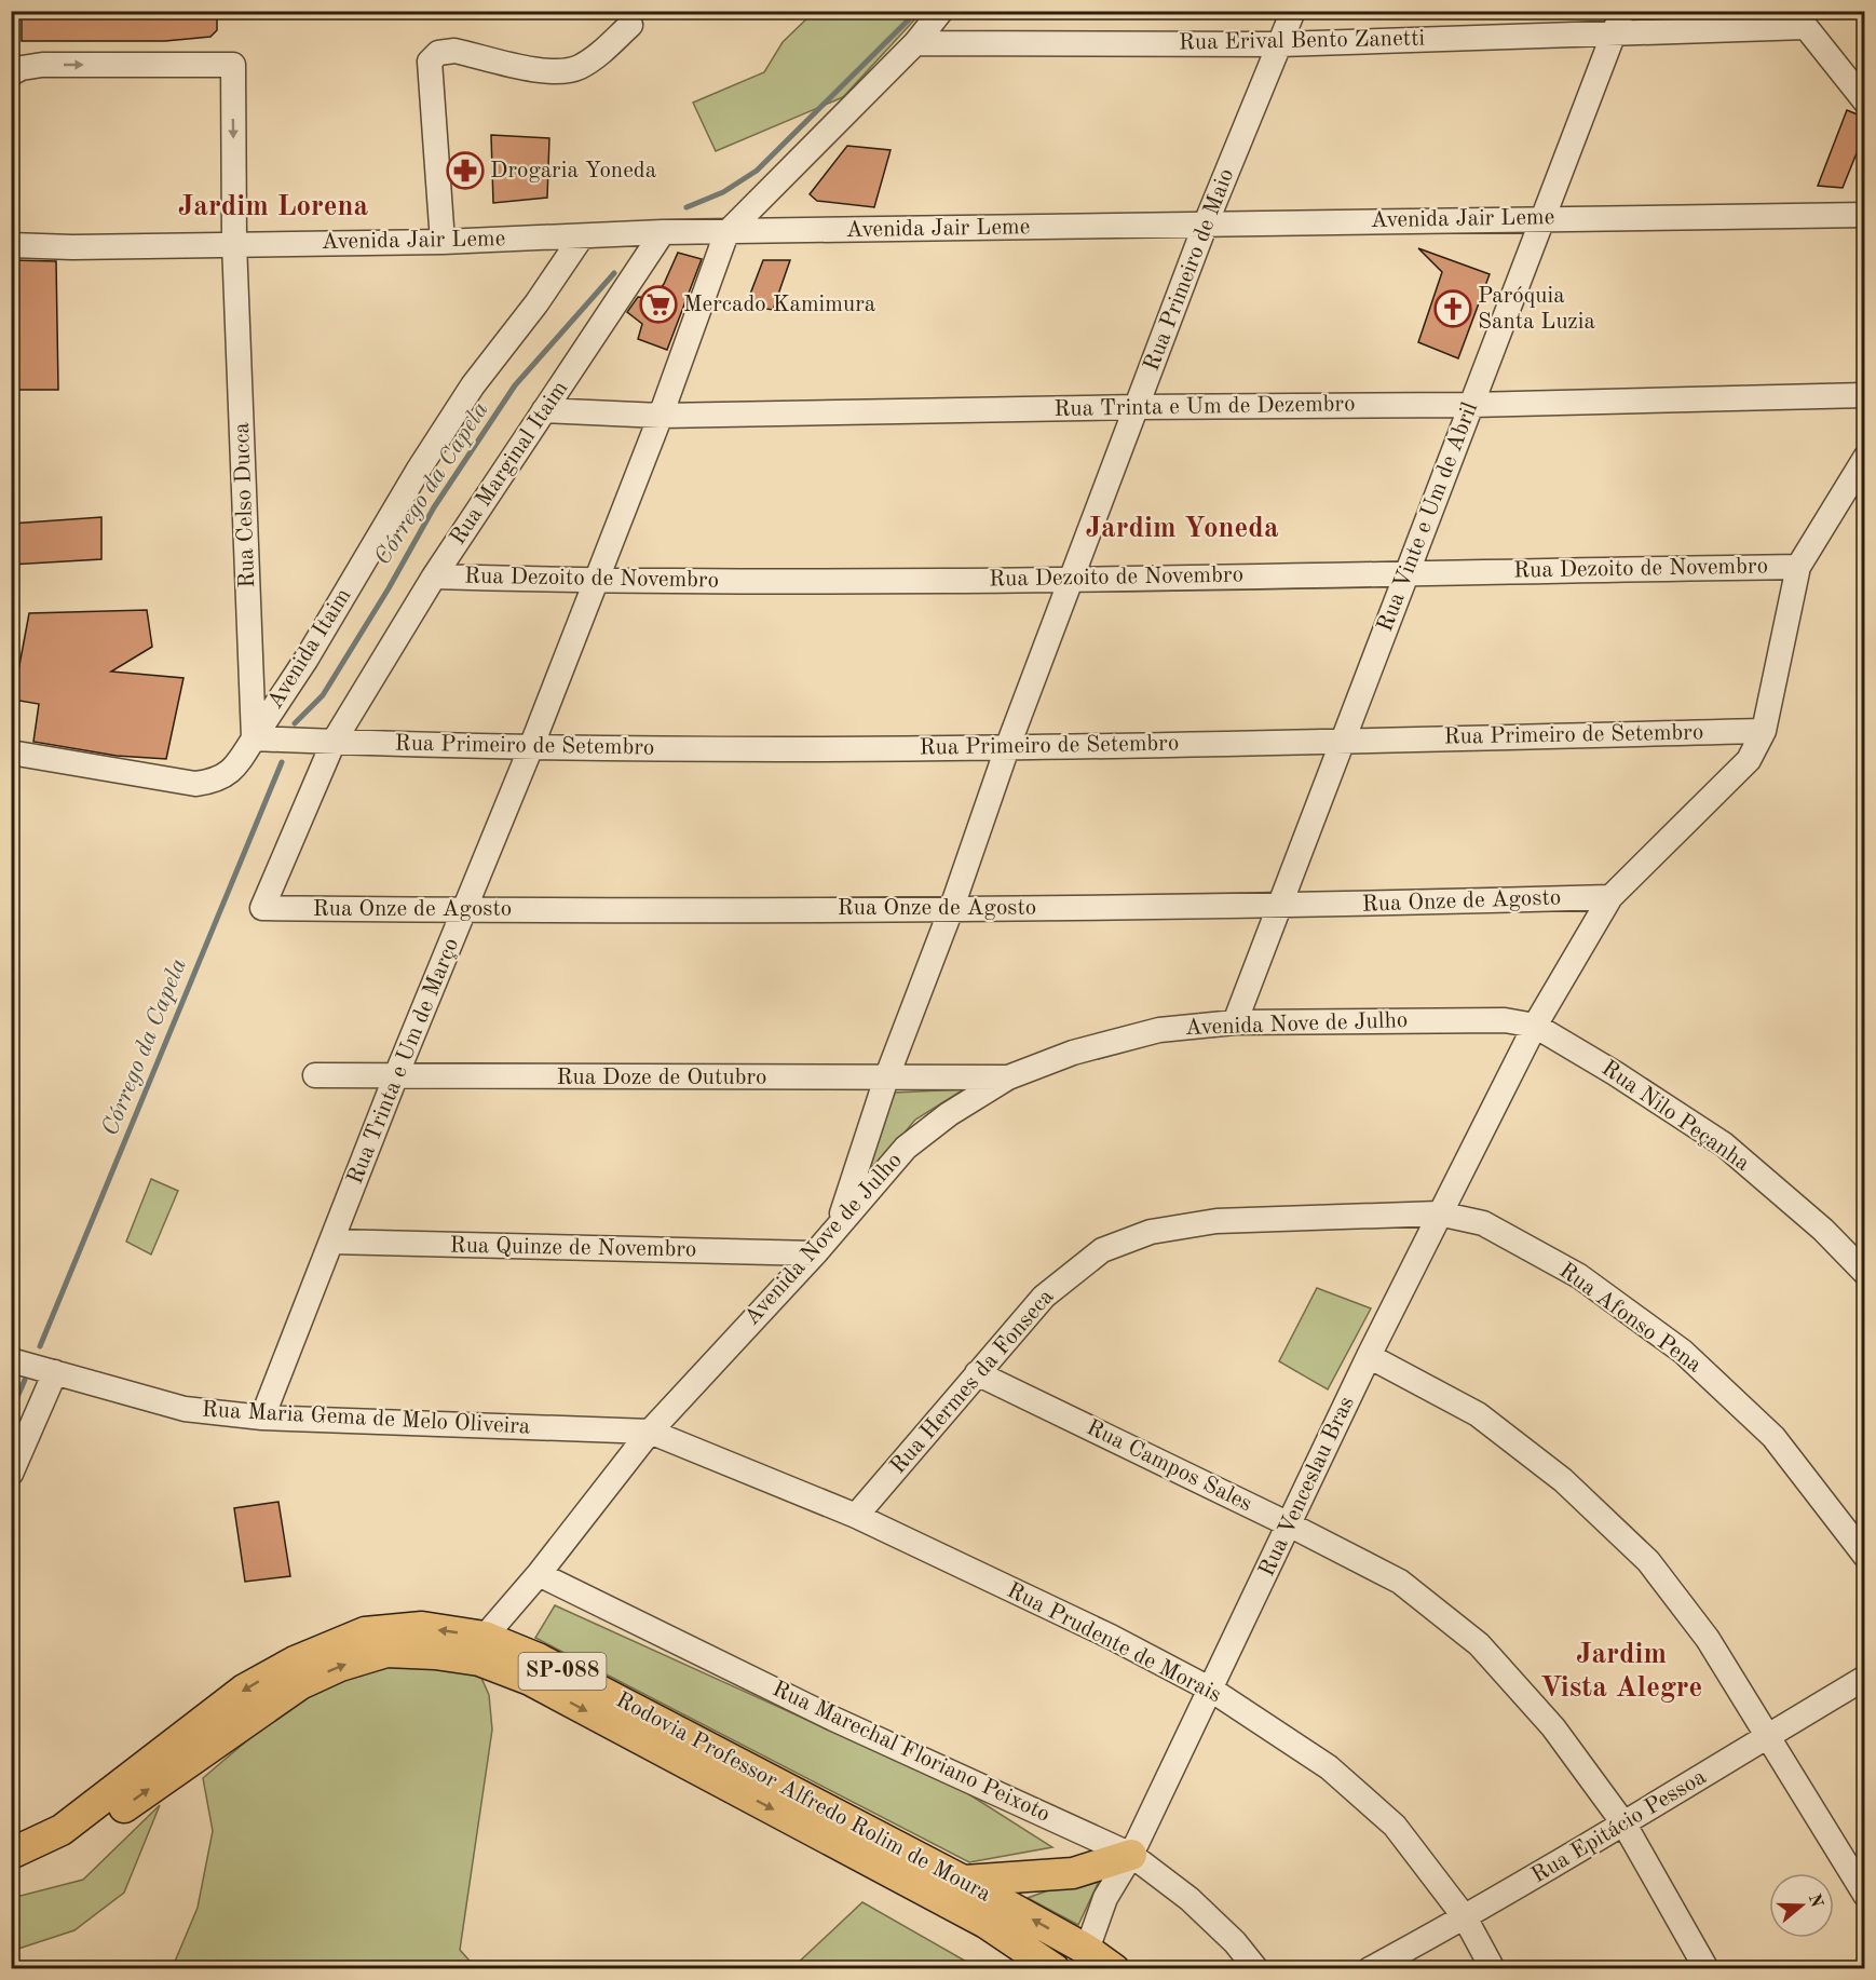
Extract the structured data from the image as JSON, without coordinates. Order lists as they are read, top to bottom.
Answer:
{
  "streets": {
    "main road": ["SP-088", "Rodovia Professor Alfredo Rolim de Moura"],
    "street": [
      "Rua Erival Bento Zanetti",
      "Avenida Jair Leme",
      "Rua Primeiro de Maio",
      "Rua Trinta e Um de Dezembro",
      "Rua Marginal Itaim",
      "Rua Celso Ducca",
      "Rua Vinte e Um de Abril",
      "Rua Dezoito de Novembro",
      "Avenida Itaim",
      "Rua Primeiro de Setembro",
      "Rua Onze de Agosto",
      "Avenida Nove de Julho",
      "Rua Trinta e Um de Março",
      "Rua Doze de Outubro",
      "Rua Nilo Peçanha",
      "Rua Quinze de Novembro",
      "Rua Afonso Pena",
      "Rua Hermes da Fonseca",
      "Rua Maria Gema de Melo Oliveira",
      "Rua Campos Sales",
      "Rua Venceslau Bras",
      "Rua Prudente de Morais",
      "Rua Marechal Floriano Peixoto",
      "Rua Epitácio Pessoa"
    ]
  },
  "crossings": [
    ["Rua Erival Bento Zanetti", "Rua Primeiro de Maio"],
    ["Rua Erival Bento Zanetti", "Rua Vinte e Um de Abril"],
    ["Avenida Jair Leme", "Rua Primeiro de Maio"],
    ["Avenida Jair Leme", "Rua Marginal Itaim"],
    ["Avenida Jair Leme", "Rua Celso Ducca"],
    ["Avenida Jair Leme", "Rua Vinte e Um de Abril"],
    ["Avenida Jair Leme", "Avenida Itaim"],
    ["Avenida Jair Leme", "Rua Trinta e Um de Março"],
    ["Rua Primeiro de Maio", "Rua Trinta e Um de Dezembro"],
    ["Rua Primeiro de Maio", "Rua Dezoito de Novembro"],
    ["Rua Primeiro de Maio", "Rua Primeiro de Setembro"],
    ["Rua Primeiro de Maio", "Rua Onze de Agosto"],
    ["Rua Primeiro de Maio", "Avenida Nove de Julho"],
    ["Rua Primeiro de Maio", "Rua Doze de Outubro"],
    ["Rua Trinta e Um de Dezembro", "Rua Marginal Itaim"],
    ["Rua Trinta e Um de Dezembro", "Rua Vinte e Um de Abril"],
    ["Rua Trinta e Um de Dezembro", "Rua Trinta e Um de Março"],
    ["Rua Marginal Itaim", "Rua Dezoito de Novembro"],
    ["Rua Marginal Itaim", "Rua Primeiro de Setembro"],
    ["Rua Marginal Itaim", "Rua Onze de Agosto"],
    ["Rua Celso Ducca", "Avenida Itaim"],
    ["Rua Celso Ducca", "Rua Primeiro de Setembro"],
    ["Rua Vinte e Um de Abril", "Rua Dezoito de Novembro"],
    ["Rua Vinte e Um de Abril", "Rua Primeiro de Setembro"],
    ["Rua Vinte e Um de Abril", "Rua Onze de Agosto"],
    ["Rua Vinte e Um de Abril", "Avenida Nove de Julho"],
    ["Rua Dezoito de Novembro", "Rua Trinta e Um de Março"],
    ["Avenida Itaim", "Rua Primeiro de Setembro"],
    ["Rua Primeiro de Setembro", "Rua Trinta e Um de Março"],
    ["Rua Onze de Agosto", "Rua Trinta e Um de Março"],
    ["Avenida Nove de Julho", "Rua Doze de Outubro"],
    ["Avenida Nove de Julho", "Rua Nilo Peçanha"],
    ["Avenida Nove de Julho", "Rua Quinze de Novembro"],
    ["Avenida Nove de Julho", "Rua Maria Gema de Melo Oliveira"],
    ["Avenida Nove de Julho", "Rua Venceslau Bras"],
    ["Avenida Nove de Julho", "Rua Prudente de Morais"],
    ["Avenida Nove de Julho", "Rua Marechal Floriano Peixoto"],
    ["Avenida Nove de Julho", "Rodovia Professor Alfredo Rolim de Moura"],
    ["Rua Trinta e Um de Março", "Rua Doze de Outubro"],
    ["Rua Trinta e Um de Março", "Rua Quinze de Novembro"],
    ["Rua Trinta e Um de Março", "Rua Maria Gema de Melo Oliveira"],
    ["Rua Nilo Peçanha", "Rua Venceslau Bras"],
    ["Rua Afonso Pena", "Rua Hermes da Fonseca"],
    ["Rua Afonso Pena", "Rua Venceslau Bras"],
    ["Rua Hermes da Fonseca", "Rua Campos Sales"],
    ["Rua Hermes da Fonseca", "Rua Venceslau Bras"],
    ["Rua Hermes da Fonseca", "Rua Prudente de Morais"],
    ["Rua Maria Gema de Melo Oliveira", "Rua Prudente de Morais"],
    ["Rua Campos Sales", "Rua Venceslau Bras"],
    ["Rua Campos Sales", "Rua Epitácio Pessoa"],
    ["Rua Venceslau Bras", "Rua Prudente de Morais"],
    ["Rua Venceslau Bras", "Rua Marechal Floriano Peixoto"],
    ["Rua Venceslau Bras", "Rodovia Professor Alfredo Rolim de Moura"],
    ["Rua Prudente de Morais", "Rua Epitácio Pessoa"]
  ],
  "districts": ["Jardim Lorena", "Jardim Yoneda", "Jardim Vista Alegre"],
  "water": ["Córrego da Capela"],
  "places": {
    "pharmacy": ["Drogaria Yoneda"],
    "supermarket": ["Mercado Kamimura"],
    "church": ["Paróquia Santa Luzia"]
  },
  "north": "right"
}
